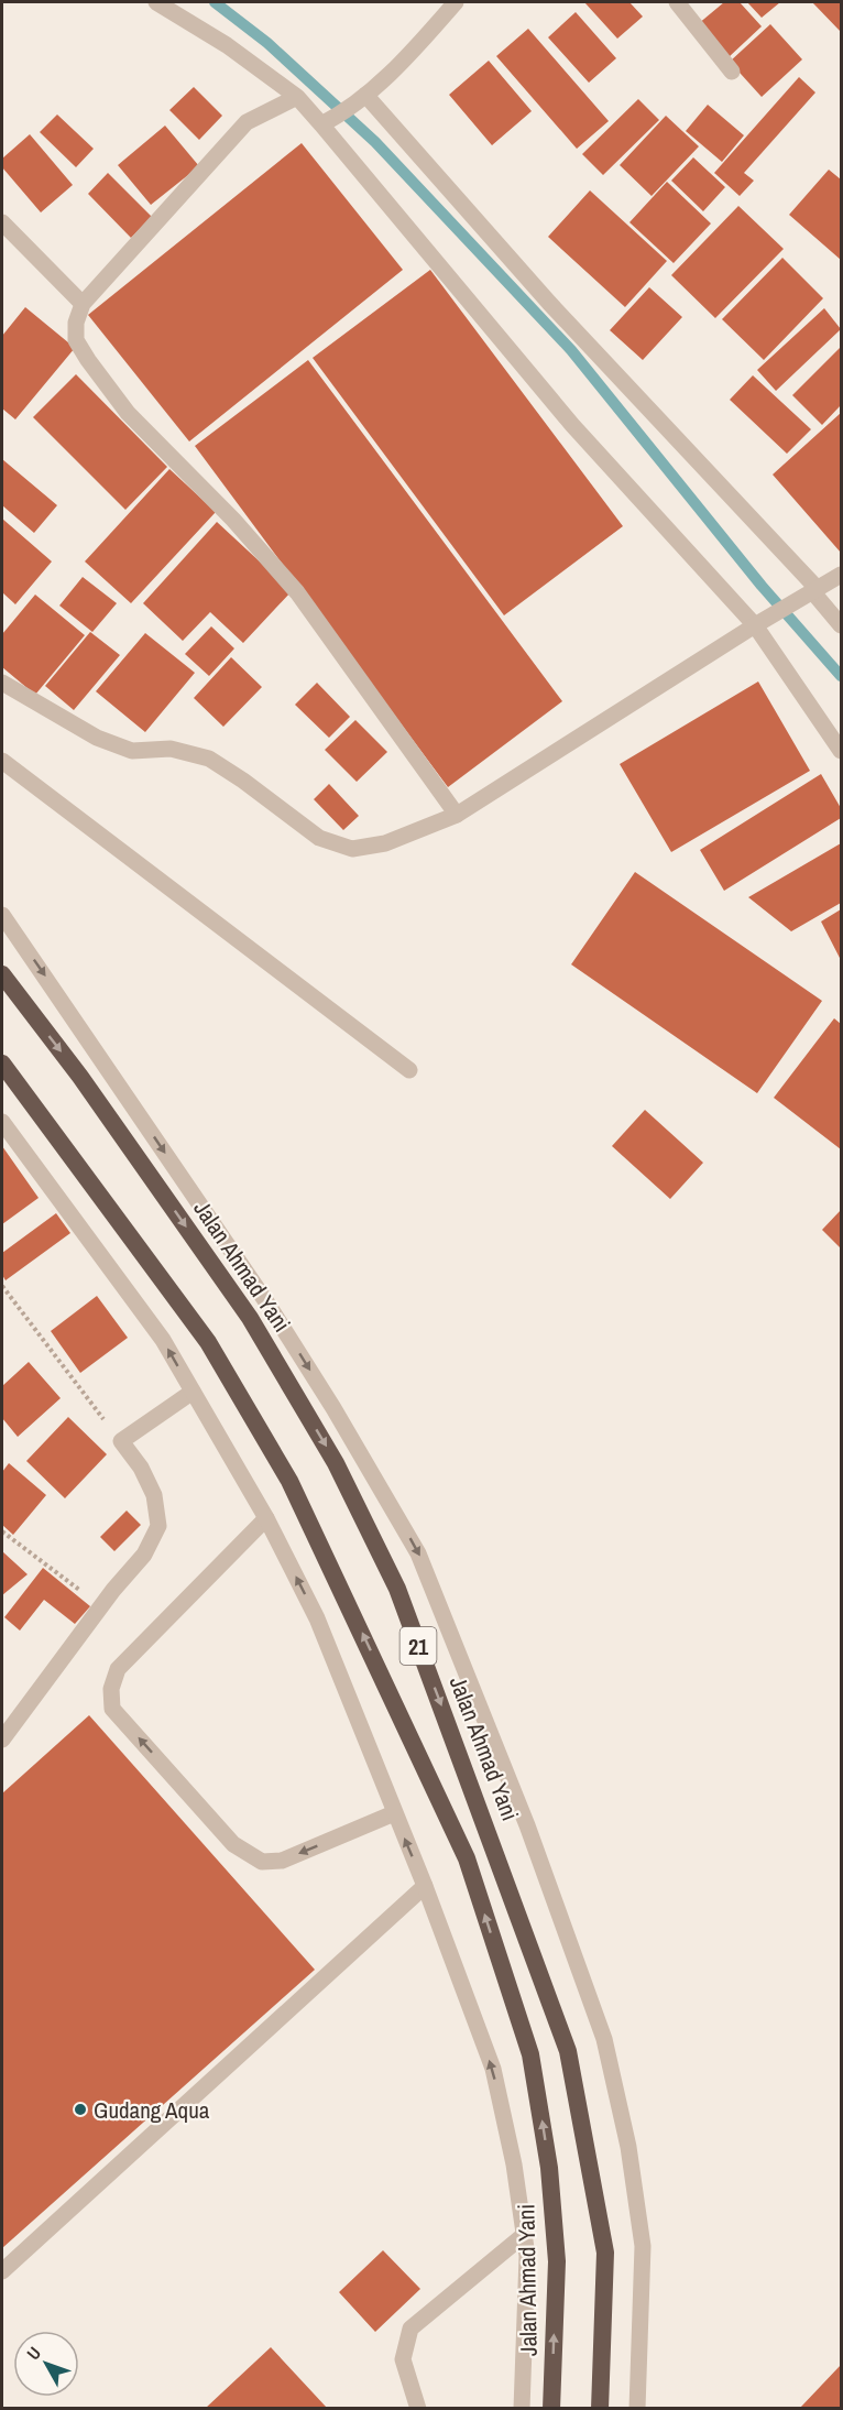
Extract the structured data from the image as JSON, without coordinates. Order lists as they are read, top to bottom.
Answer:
{
  "streets": {
    "highway": ["Jalan Ahmad Yani", "21"]
  },
  "places": ["Gudang Aqua"],
  "north": "top left"
}
